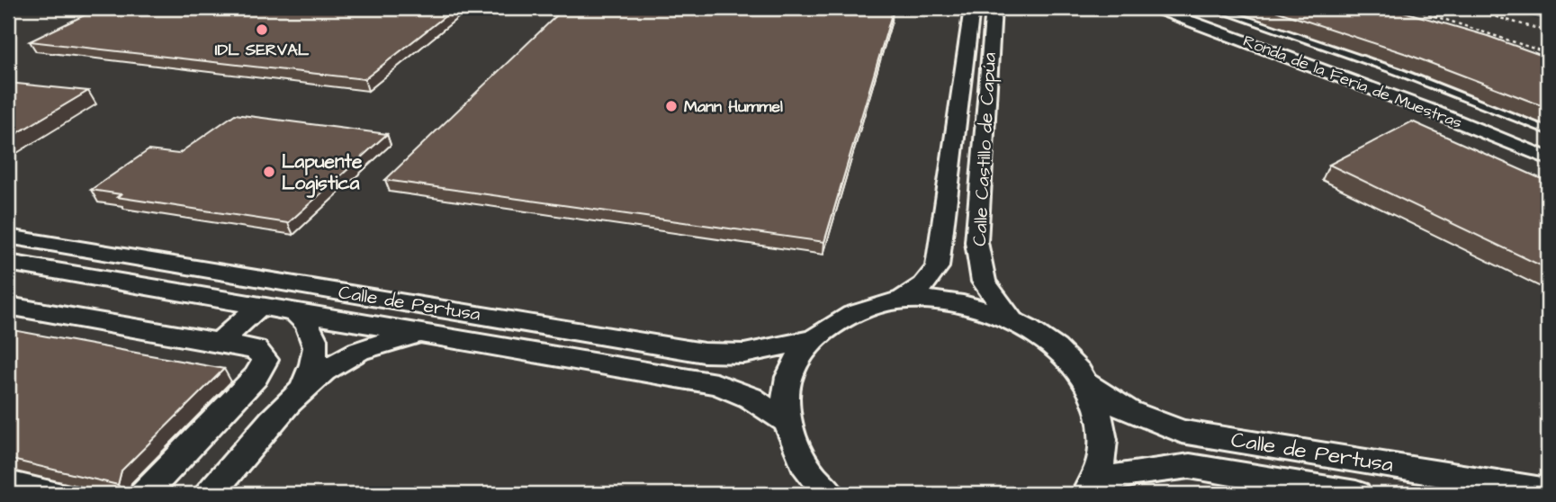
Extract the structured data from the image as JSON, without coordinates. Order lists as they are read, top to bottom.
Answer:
{
  "streets": {
    "street": ["Ronda de la Feria de Muestras", "Calle Castillo de Capúa", "Calle de Pertusa"]
  },
  "places": ["IDL SERVAL", "Mann Hummel", "Lapuente Logistica"]
}
